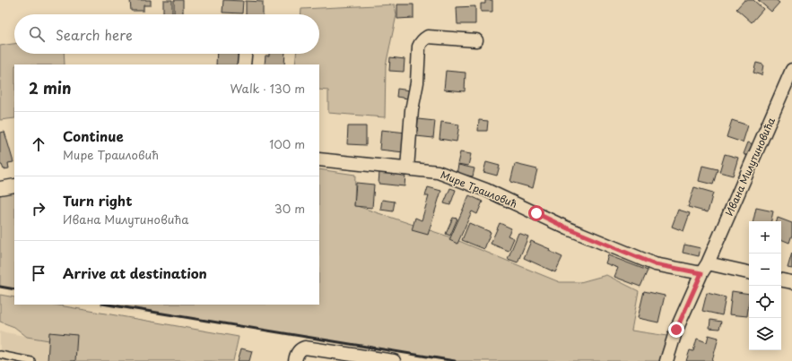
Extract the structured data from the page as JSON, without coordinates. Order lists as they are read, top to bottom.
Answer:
{
  "streets": {
    "street": ["Ивана Милутиновића", "Мире Траиловић"]
  },
  "crossings": [
    ["Ивана Милутиновића", "Мире Траиловић"]
  ],
  "page": {
    "search": "Search here",
    "heading": ["2 min", "Walk · 130 m"],
    "list": [
      ["Continue", "Мире Траиловић", "100 m"],
      ["Turn right", "Ивана Милутиновића", "30 m"],
      "Arrive at destination"
    ],
    "map_buttons": ["+", "−"]
  }
}
